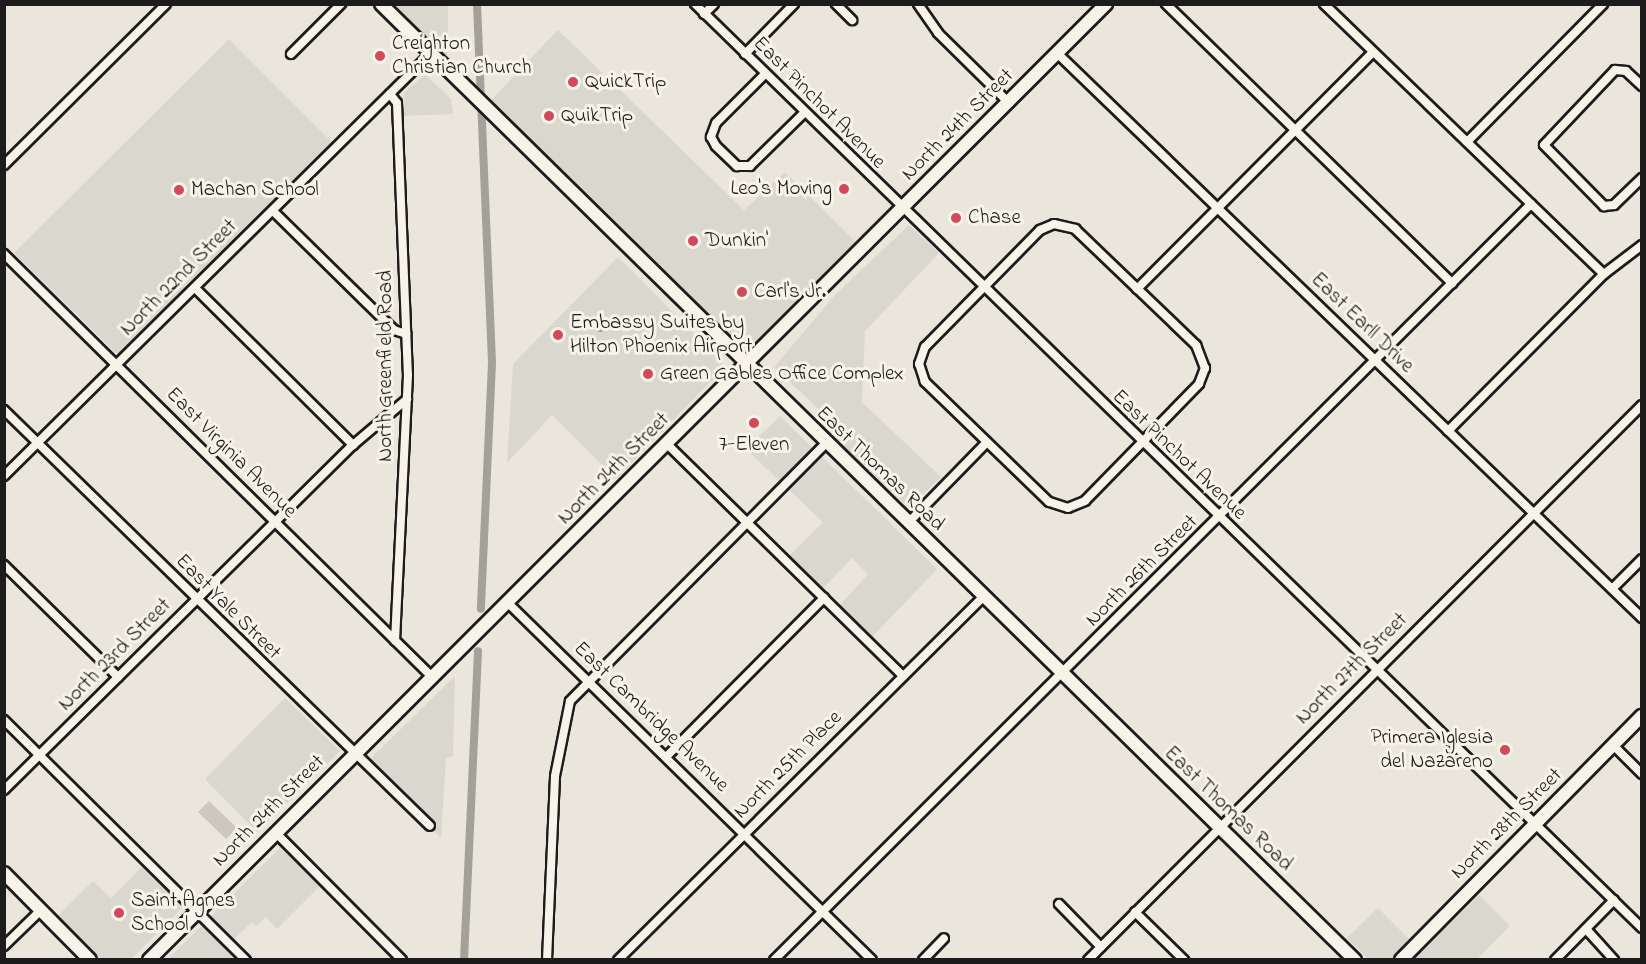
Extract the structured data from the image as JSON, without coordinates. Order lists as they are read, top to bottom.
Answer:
{
  "streets": {
    "main road": ["North 24th Street", "East Thomas Road", "North 28th Street"],
    "street": [
      "East Pinchot Avenue",
      "North 22nd Street",
      "East Earll Drive",
      "North Greenfield Road",
      "East Virginia Avenue",
      "North 26th Street",
      "East Yale Street",
      "North 23rd Street",
      "North 27th Street",
      "East Cambridge Avenue",
      "North 25th Place"
    ]
  },
  "crossings": [
    ["East Pinchot Avenue", "North 24th Street"],
    ["East Pinchot Avenue", "North 26th Street"],
    ["East Pinchot Avenue", "North 27th Street"],
    ["East Pinchot Avenue", "North 28th Street"],
    ["North 24th Street", "East Earll Drive"],
    ["North 24th Street", "East Virginia Avenue"],
    ["North 24th Street", "East Thomas Road"],
    ["North 24th Street", "East Yale Street"],
    ["North 24th Street", "East Cambridge Avenue"],
    ["North 22nd Street", "North Greenfield Road"],
    ["North 22nd Street", "East Virginia Avenue"],
    ["North 22nd Street", "East Thomas Road"],
    ["North 22nd Street", "East Yale Street"],
    ["East Earll Drive", "North 26th Street"],
    ["East Earll Drive", "North 27th Street"],
    ["North Greenfield Road", "East Virginia Avenue"],
    ["North Greenfield Road", "North 23rd Street"],
    ["East Virginia Avenue", "North 23rd Street"],
    ["East Thomas Road", "North 26th Street"],
    ["East Thomas Road", "North 27th Street"],
    ["East Thomas Road", "North 25th Place"],
    ["North 26th Street", "East Cambridge Avenue"],
    ["East Yale Street", "North 23rd Street"],
    ["East Cambridge Avenue", "North 25th Place"]
  ],
  "places": [
    "Creighton Christian Church",
    "QuickTrip",
    "QuikTrip",
    "Leo's Moving",
    "Machan School",
    "Chase",
    "Dunkin'",
    "Carl's Jr.",
    "Embassy Suites by Hilton Phoenix Airport",
    "Green Gables Office Complex",
    "7-Eleven",
    "Primera Iglesia del Nazareno",
    "Saint Agnes School"
  ]
}
